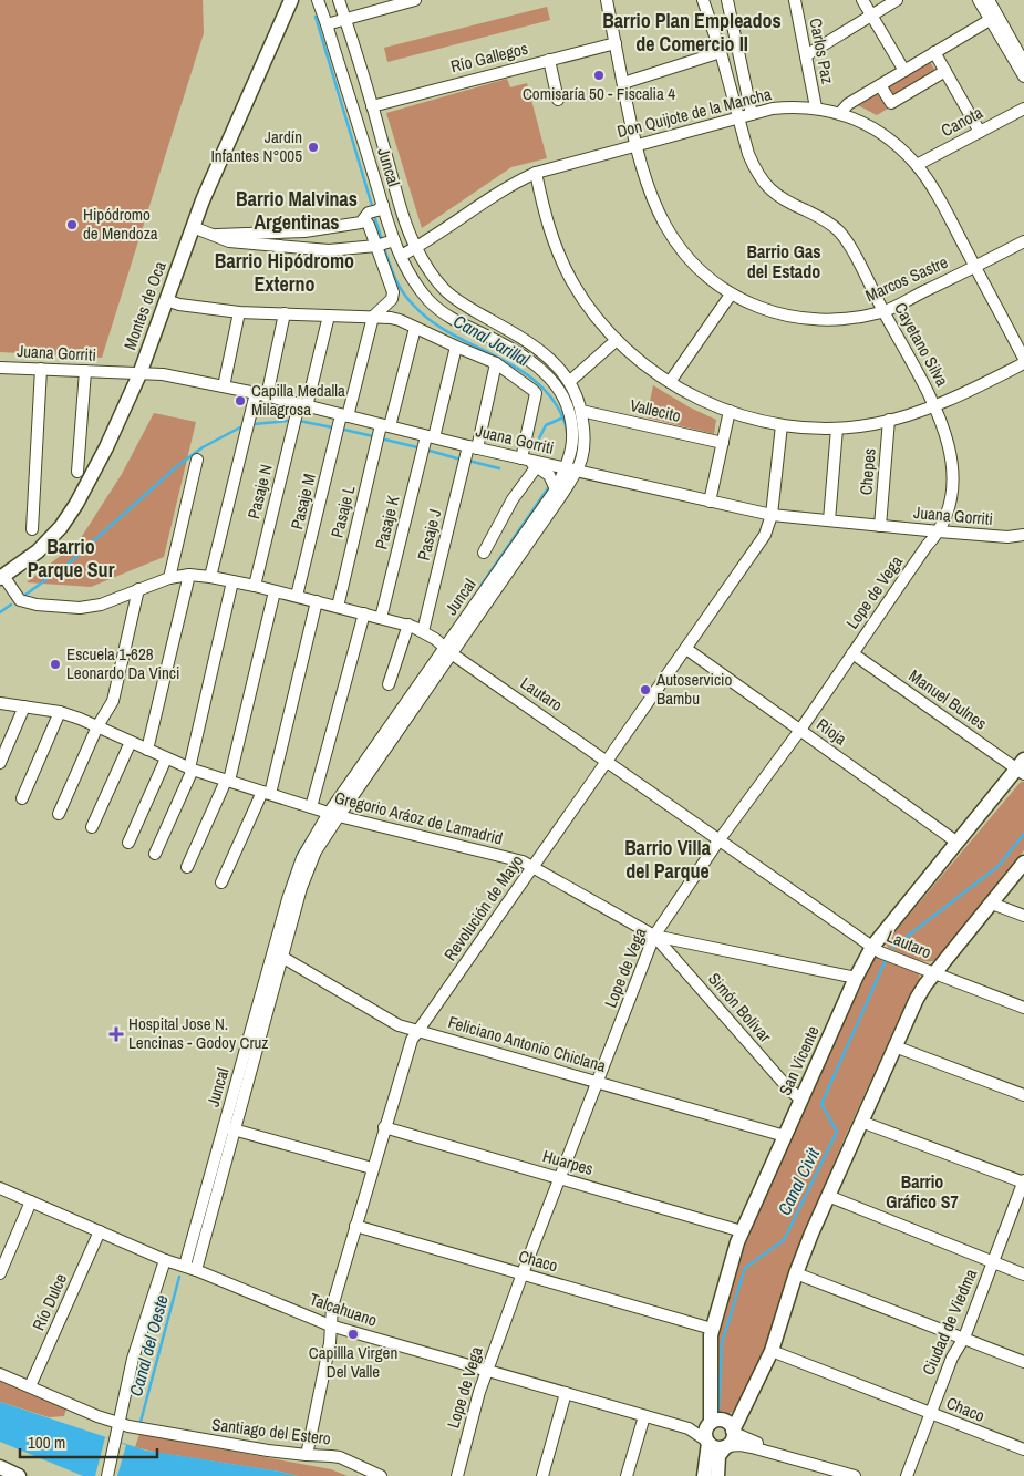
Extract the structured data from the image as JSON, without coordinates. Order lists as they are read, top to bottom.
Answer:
{
  "streets": {
    "main road": ["Montes de Oca", "San Vicente"],
    "street": [
      "Carlos Paz",
      "Río Gallegos",
      "Don Quijote de la Mancha",
      "Canota",
      "Juncal",
      "Marcos Sastre",
      "Cayetano Silva",
      "Juana Gorriti",
      "Vallecito",
      "Chepes",
      "Pasaje N",
      "Pasaje M",
      "Pasaje L",
      "Pasaje K",
      "Pasaje J",
      "Lope de Vega",
      "Lautaro",
      "Manuel Bulnes",
      "Rioja",
      "Gregorio Aráoz de Lamadrid",
      "Revolución de Mayo",
      "Simón Bolívar",
      "Feliciano Antonio Chiclana",
      "Huarpes",
      "Chaco",
      "Río Dulce",
      "Talcahuano",
      "Ciudad de Viedma",
      "Santiago del Estero"
    ]
  },
  "crossings": [
    ["Carlos Paz", "Don Quijote de la Mancha"],
    ["Río Gallegos", "Juncal"],
    ["Río Gallegos", "Marcos Sastre"],
    ["Don Quijote de la Mancha", "Canota"],
    ["Don Quijote de la Mancha", "Juncal"],
    ["Don Quijote de la Mancha", "Marcos Sastre"],
    ["Don Quijote de la Mancha", "Cayetano Silva"],
    ["Juncal", "Juana Gorriti"],
    ["Juncal", "Vallecito"],
    ["Juncal", "Lautaro"],
    ["Juncal", "Gregorio Aráoz de Lamadrid"],
    ["Juncal", "Feliciano Antonio Chiclana"],
    ["Juncal", "Talcahuano"],
    ["Marcos Sastre", "Cayetano Silva"],
    ["Montes de Oca", "Juana Gorriti"],
    ["Montes de Oca", "Lautaro"],
    ["Cayetano Silva", "Juana Gorriti"],
    ["Cayetano Silva", "Lope de Vega"],
    ["Juana Gorriti", "Chepes"],
    ["Juana Gorriti", "Pasaje N"],
    ["Juana Gorriti", "Pasaje M"],
    ["Juana Gorriti", "Pasaje L"],
    ["Juana Gorriti", "Pasaje K"],
    ["Juana Gorriti", "Pasaje J"],
    ["Juana Gorriti", "Lope de Vega"],
    ["Juana Gorriti", "Revolución de Mayo"],
    ["Pasaje N", "Lautaro"],
    ["Pasaje M", "Lautaro"],
    ["Pasaje L", "Lautaro"],
    ["Pasaje K", "Lautaro"],
    ["Pasaje J", "Lautaro"],
    ["Lope de Vega", "Lautaro"],
    ["Lope de Vega", "Manuel Bulnes"],
    ["Lope de Vega", "Rioja"],
    ["Lope de Vega", "Gregorio Aráoz de Lamadrid"],
    ["Lope de Vega", "Simón Bolívar"],
    ["Lope de Vega", "Feliciano Antonio Chiclana"],
    ["Lope de Vega", "Huarpes"],
    ["Lope de Vega", "Chaco"],
    ["Lope de Vega", "Talcahuano"],
    ["Lautaro", "Revolución de Mayo"],
    ["Lautaro", "San Vicente"],
    ["Manuel Bulnes", "San Vicente"],
    ["Rioja", "Revolución de Mayo"],
    ["Rioja", "San Vicente"],
    ["Gregorio Aráoz de Lamadrid", "Revolución de Mayo"],
    ["Gregorio Aráoz de Lamadrid", "Simón Bolívar"],
    ["Gregorio Aráoz de Lamadrid", "San Vicente"],
    ["Revolución de Mayo", "Feliciano Antonio Chiclana"],
    ["Revolución de Mayo", "Huarpes"],
    ["Revolución de Mayo", "Chaco"],
    ["Revolución de Mayo", "Talcahuano"],
    ["Revolución de Mayo", "Santiago del Estero"],
    ["Simón Bolívar", "San Vicente"],
    ["Feliciano Antonio Chiclana", "San Vicente"],
    ["San Vicente", "Huarpes"],
    ["San Vicente", "Chaco"],
    ["San Vicente", "Talcahuano"],
    ["Chaco", "Ciudad de Viedma"],
    ["Río Dulce", "Talcahuano"],
    ["Río Dulce", "Santiago del Estero"]
  ],
  "districts": [
    "Barrio Plan Empleados de Comercio II",
    "Barrio Malvinas Argentinas",
    "Barrio Gas del Estado",
    "Barrio Hipódromo Externo",
    "Barrio Parque Sur",
    "Barrio Villa del Parque",
    "Barrio Gráfico S7"
  ],
  "water": ["Canal Jarillal", "Canal Civit", "Canal del Oeste"],
  "places": {
    "other": [
      "Comisaría 50 - Fiscalia 4",
      "Jardín Infantes N°005",
      "Hipódromo de Mendoza",
      "Capilla Medalla Milagrosa",
      "Escuela 1-628 Leonardo Da Vinci",
      "Autoservicio Bambu",
      "Capillla Virgen Del Valle"
    ],
    "health": ["Hospital Jose N. Lencinas - Godoy Cruz"]
  },
  "scale_bar": "100 m"
}
